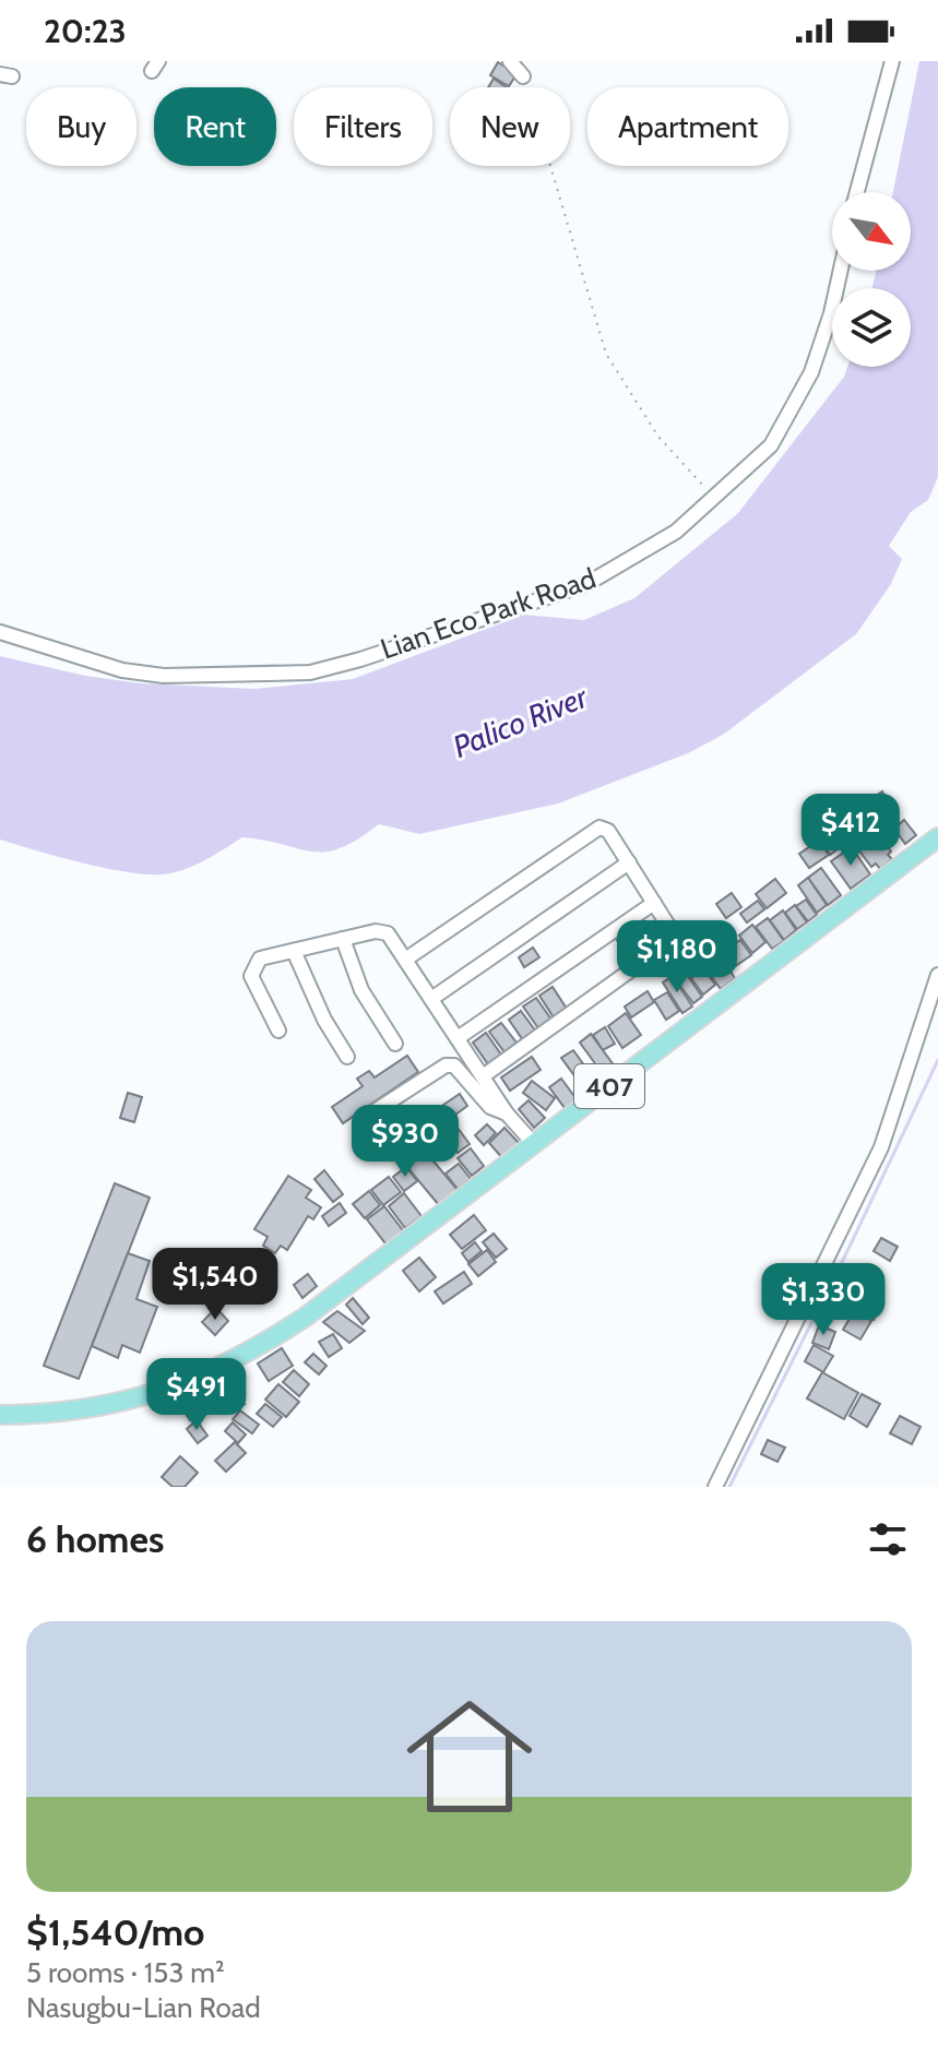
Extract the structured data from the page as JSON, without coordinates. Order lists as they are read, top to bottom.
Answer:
{
  "streets": {
    "main road": ["407"],
    "street": ["Lian Eco Park Road"]
  },
  "water": ["Palico River"],
  "north": "bottom right",
  "page": {
    "status": "20:23",
    "chip": [
      "Buy",
      "Rent",
      "Filters",
      "New",
      "Apartment"
    ],
    "price": [
      "$412",
      "$1,180",
      "$930",
      "$1,540",
      "$1,330",
      "$491"
    ],
    "heading": "6 homes",
    "list": [
      {
        "name": "$1,540/mo",
        "note": "5 rooms · 153 m² · Nasugbu-Lian Road"
      }
    ]
  }
}
